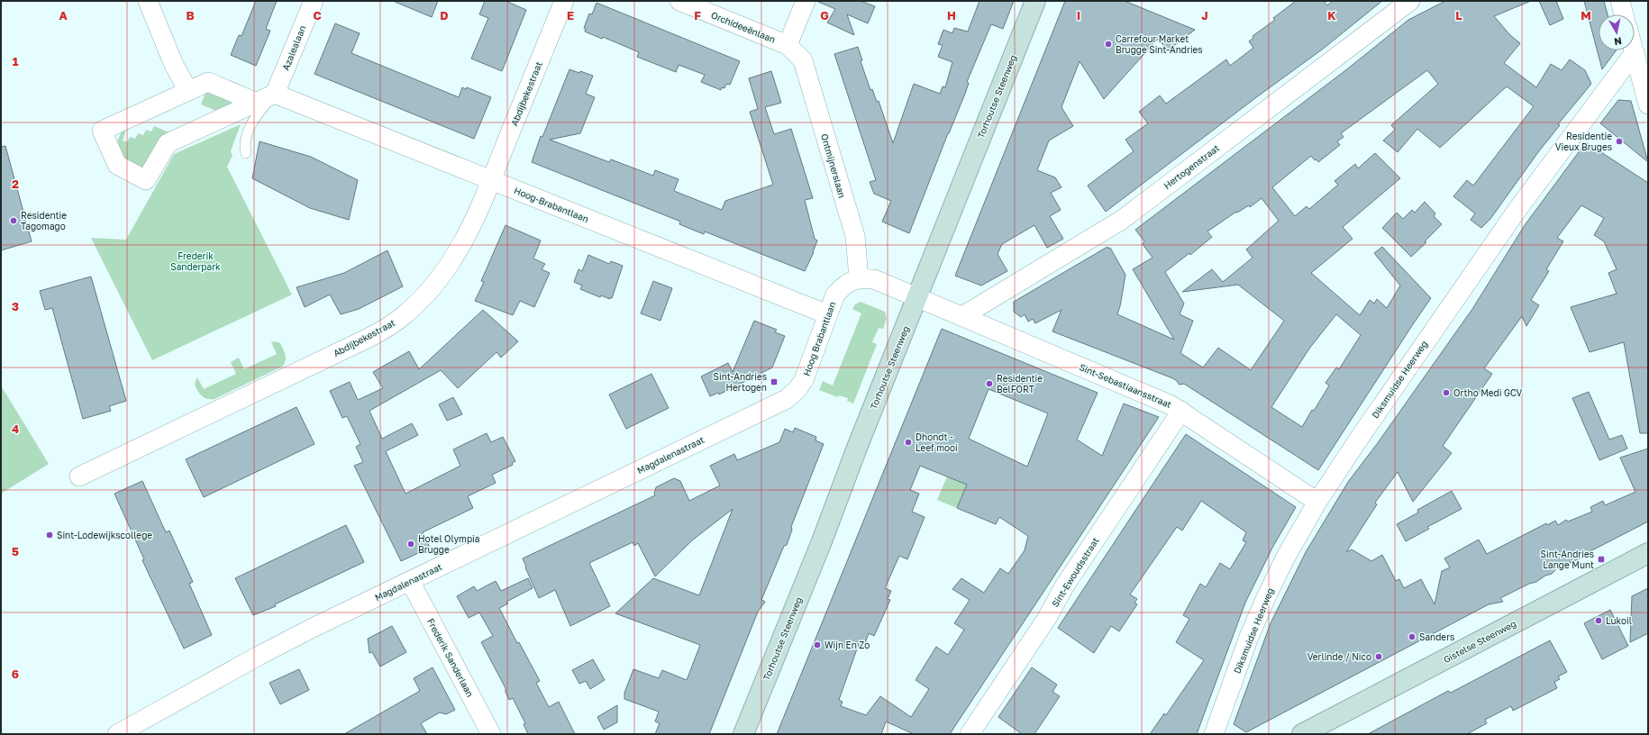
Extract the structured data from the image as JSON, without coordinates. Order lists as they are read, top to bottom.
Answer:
{
  "streets": {
    "main road": ["Torhoutse Steenweg", "Gistelse Steenweg"],
    "street": [
      "Orchideeënlaan",
      "Azalealaan",
      "Abdijbekestraat",
      "Ontmijnerslaan",
      "Hertogenstraat",
      "Hoog-Brabantlaan",
      "Hoog Brabantlaan",
      "Diksmuidse Heerweg",
      "Sint-Sebastiaansstraat",
      "Magdalenastraat",
      "Sint-Ewoudsstraat",
      "Frederik Sanderlaan"
    ]
  },
  "crossings": [
    ["Orchideeënlaan", "Ontmijnerslaan"],
    ["Azalealaan", "Hoog-Brabantlaan"],
    ["Abdijbekestraat", "Hoog-Brabantlaan"],
    ["Torhoutse Steenweg", "Sint-Sebastiaansstraat"],
    ["Ontmijnerslaan", "Hoog Brabantlaan"],
    ["Hertogenstraat", "Sint-Sebastiaansstraat"],
    ["Hoog-Brabantlaan", "Hoog Brabantlaan"],
    ["Hoog Brabantlaan", "Magdalenastraat"],
    ["Diksmuidse Heerweg", "Sint-Sebastiaansstraat"],
    ["Sint-Sebastiaansstraat", "Sint-Ewoudsstraat"],
    ["Magdalenastraat", "Frederik Sanderlaan"]
  ],
  "parks": ["Frederik Sanderpark"],
  "places": {
    "other": [
      "Carrefour Market Brugge Sint-Andries",
      "Residentie Vieux Bruges",
      "Residentie Tagomago",
      "Residentie BelFORT",
      "Ortho Medi GCV",
      "Dhondt - Leef mooi",
      "Sint-Lodewijkscollege",
      "Hotel Olympia Brugge",
      "Lukoil",
      "Sanders",
      "Wijn En Zo",
      "Verlinde / Nico"
    ],
    "transit": ["Sint-Andries Hertogen", "Sint-Andries Lange Munt"]
  },
  "north": "bottom",
  "grid": {
    "columns": [
      "A",
      "B",
      "C",
      "D",
      "E",
      "F",
      "G",
      "H",
      "I",
      "J",
      "K",
      "L",
      "M"
    ],
    "rows": [
      "1",
      "2",
      "3",
      "4",
      "5",
      "6"
    ]
  }
}
